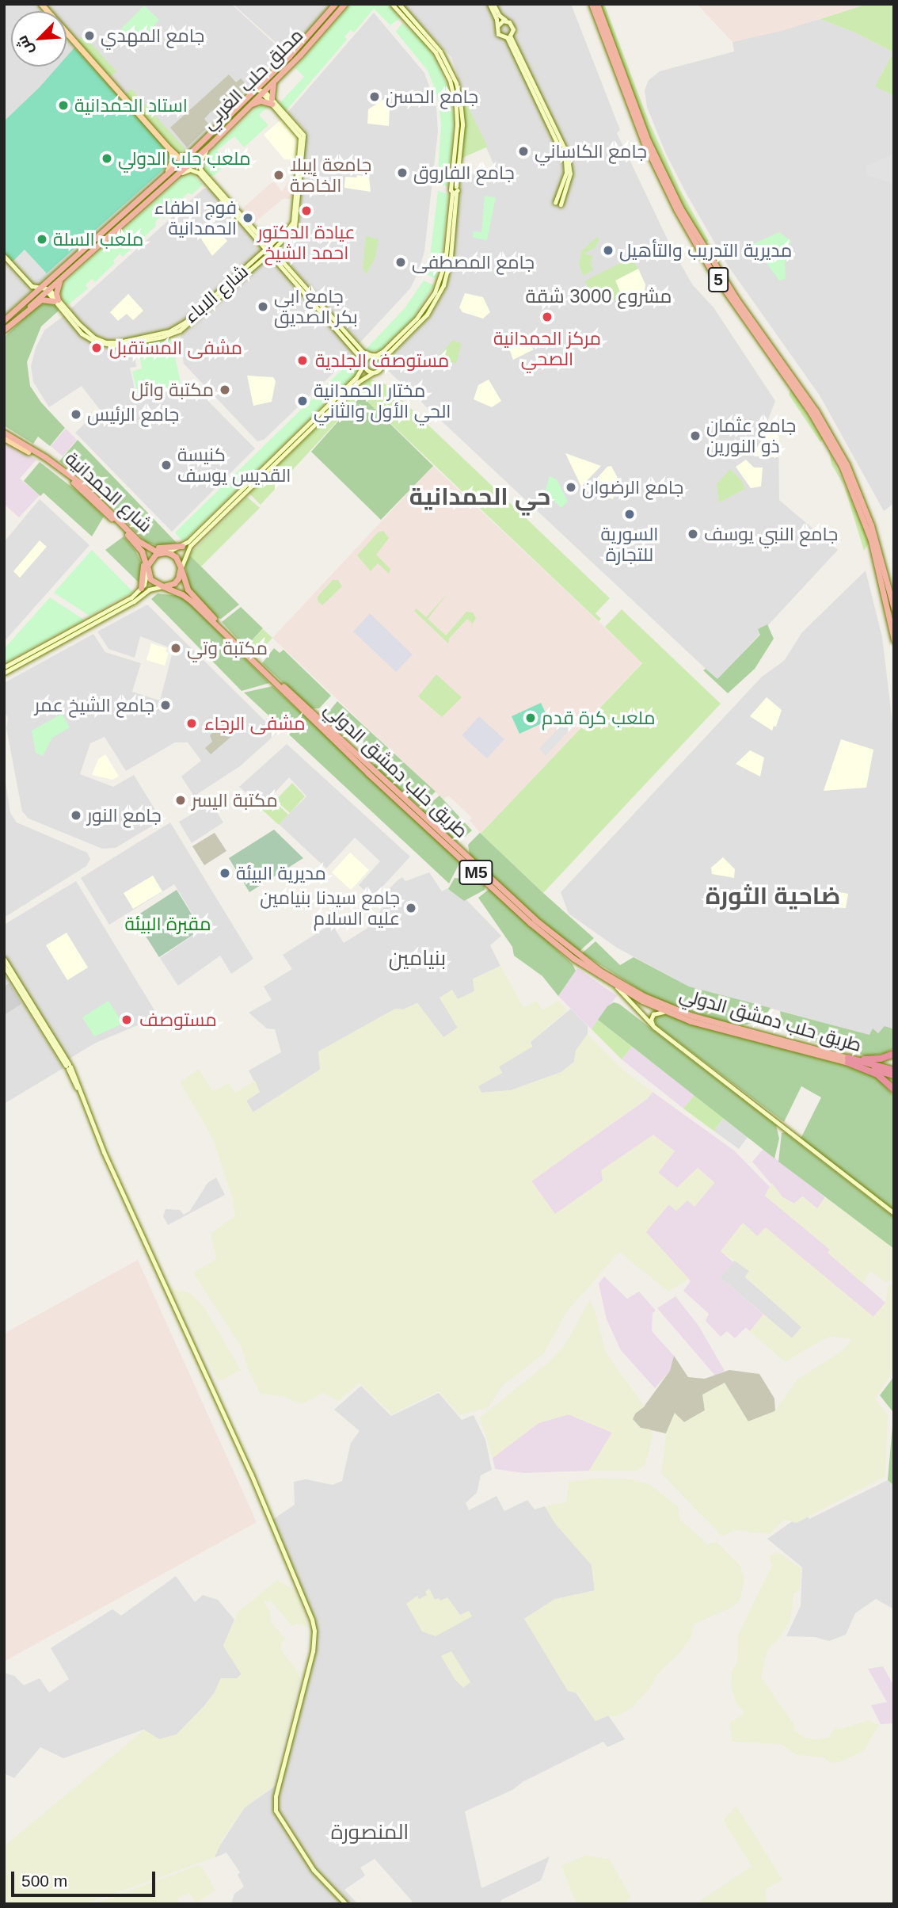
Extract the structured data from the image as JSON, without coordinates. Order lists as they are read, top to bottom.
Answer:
{
  "streets": {
    "highway": [
      "محلق حلب الغربي",
      "5",
      "شارع الحمدانية",
      "طريق حلب دمشق الدولي",
      "M5"
    ],
    "main road": ["شارع الاباء"]
  },
  "crossings": [
    ["محلق حلب الغربي", "شارع الاباء"],
    ["شارع الحمدانية", "طريق حلب دمشق الدولي"],
    ["شارع الحمدانية", "M5"],
    ["طريق حلب دمشق الدولي", "M5"]
  ],
  "districts": [
    "مشروع 3000 شقة",
    "حي الحمدانية",
    "ضاحية الثورة",
    "بنيامين",
    "المنصورة"
  ],
  "parks": ["مقبرة البيئة"],
  "places": [
    "جامع المهدي",
    "جامع الحسن",
    "استاد الحمدانية",
    "جامع الكاساني",
    "ملعب حلب الدولي",
    "جامع الفاروق",
    "جامعة إيبلا الخاصة",
    "عيادة الدكتور احمد الشيخ",
    "فوج اطفاء الحمدانية",
    "ملعب السلة",
    "مديرية التدريب والتأهيل",
    "جامع المصطفى",
    "جامع ابي بكر الصديق",
    "مركز الحمدانية الصحي",
    "مشفى المستقبل",
    "مستوصف الجلدية",
    "مكتبة وائل",
    "مختار الحمدانية الحي الأول والثاني",
    "جامع الرئيس",
    "جامع عثمان ذو النورين",
    "كنيسة القديس يوسف",
    "جامع الرضوان",
    "السورية للتجارة",
    "جامع النبي يوسف",
    "مكتبة وتي",
    "جامع الشيخ عمر",
    "ملعب كرة قدم",
    "مشفى الرجاء",
    "مكتبة اليسر",
    "جامع النور",
    "مديرية البيئة",
    "جامع سيدنا بنيامين عليه السلام",
    "مستوصف"
  ],
  "scale_bar": "500 m",
  "north": "bottom left"
}
